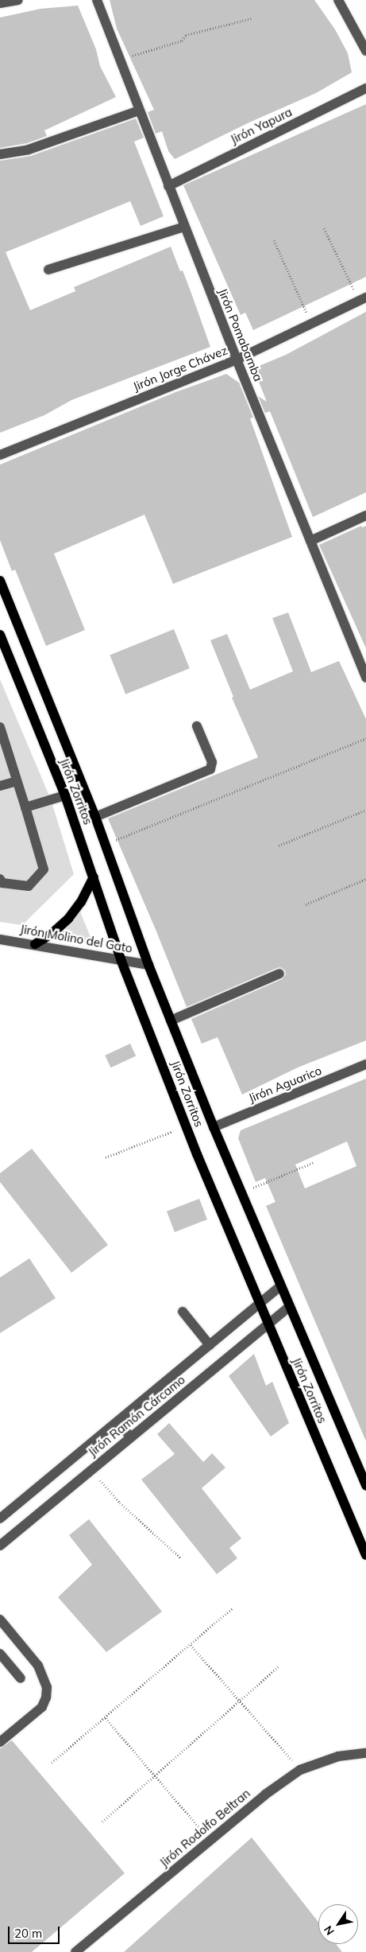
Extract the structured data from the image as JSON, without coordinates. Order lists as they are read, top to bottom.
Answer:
{
  "streets": {
    "main road": ["Jirón Zorritos"],
    "street": [
      "Jirón Yapura",
      "Jirón Pomabamba",
      "Jirón Jorge Chávez",
      "Jirón Molino del Gato",
      "Jirón Aguarico",
      "Jirón Ramón Cárcamo",
      "Jirón Rodolfo Beltran"
    ]
  },
  "crossings": [
    ["Jirón Yapura", "Jirón Pomabamba"],
    ["Jirón Pomabamba", "Jirón Jorge Chávez"],
    ["Jirón Zorritos", "Jirón Molino del Gato"],
    ["Jirón Zorritos", "Jirón Aguarico"],
    ["Jirón Zorritos", "Jirón Ramón Cárcamo"]
  ],
  "scale_bar": "20 m",
  "north": "bottom left"
}
